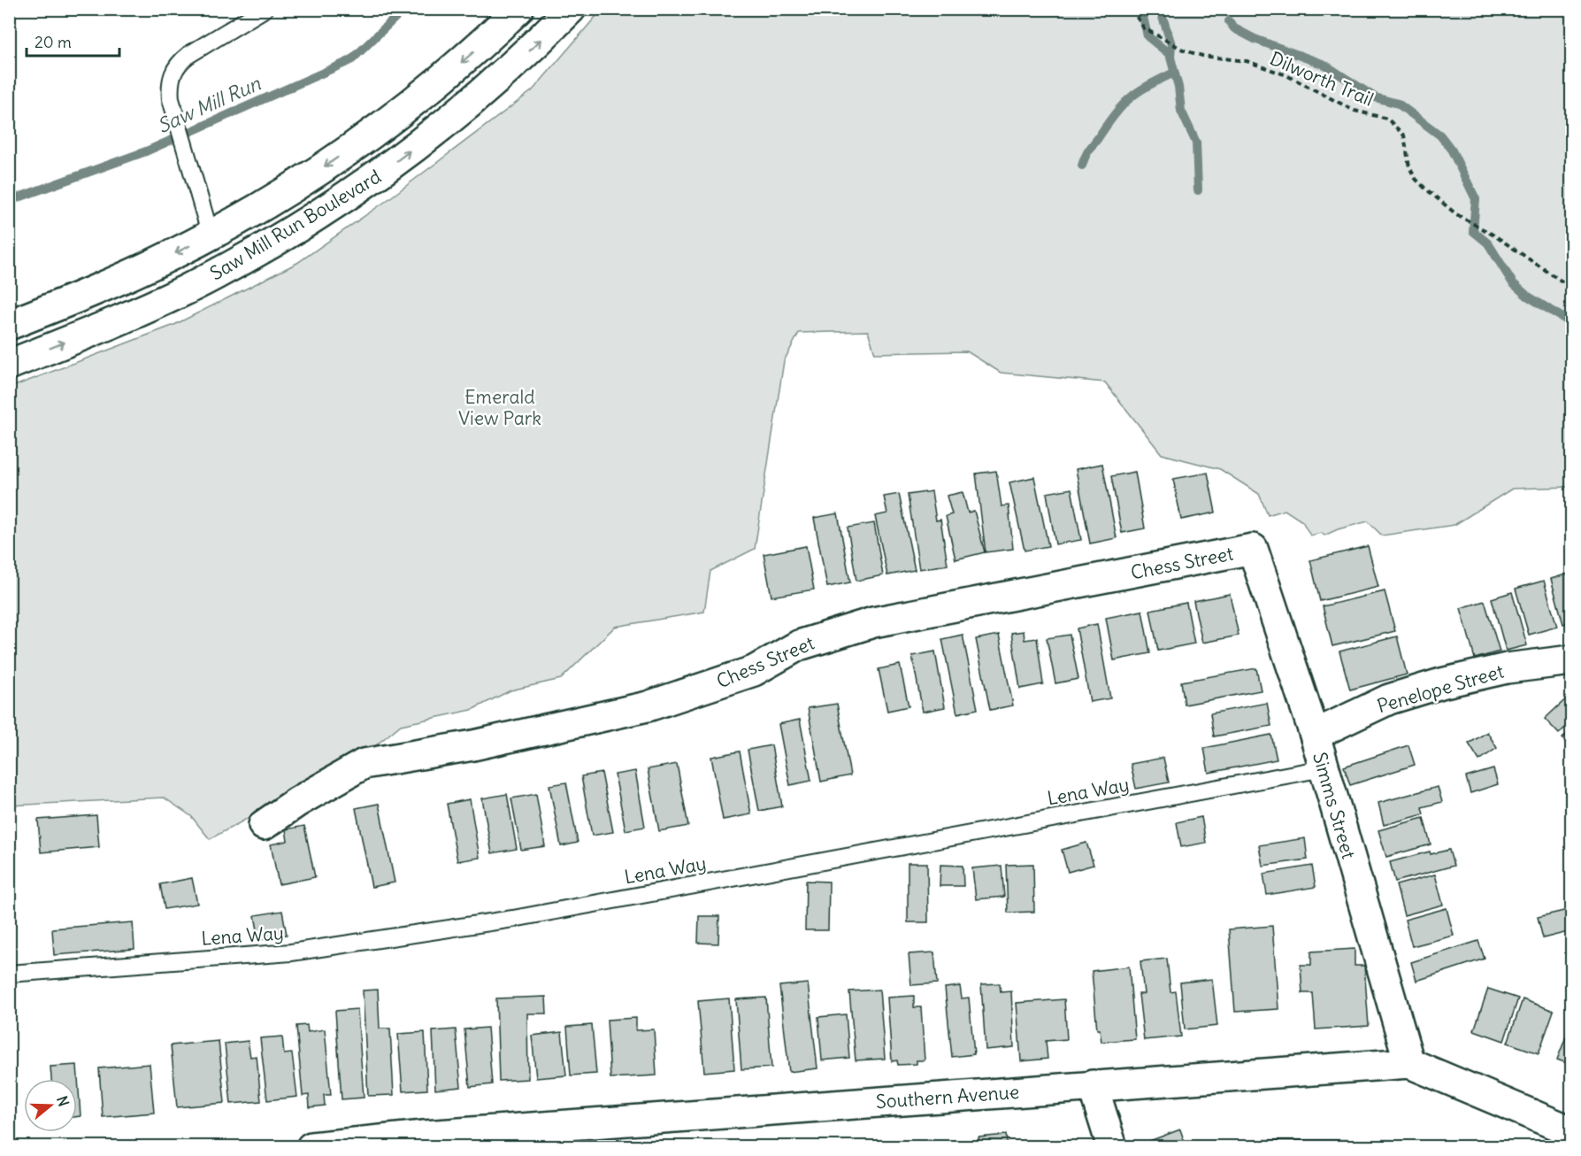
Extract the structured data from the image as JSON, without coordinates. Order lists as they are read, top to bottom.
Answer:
{
  "streets": {
    "main road": [
      "Saw Mill Run Boulevard",
      "Chess Street",
      "Penelope Street",
      "Simms Street",
      "Southern Avenue"
    ],
    "lane": ["Lena Way"],
    "path": ["Dilworth Trail"]
  },
  "crossings": [
    ["Chess Street", "Simms Street"],
    ["Penelope Street", "Simms Street"],
    ["Lena Way", "Simms Street"],
    ["Simms Street", "Southern Avenue"]
  ],
  "water": ["Saw Mill Run"],
  "parks": ["Emerald View Park"],
  "scale_bar": "20 m",
  "north": "right"
}
